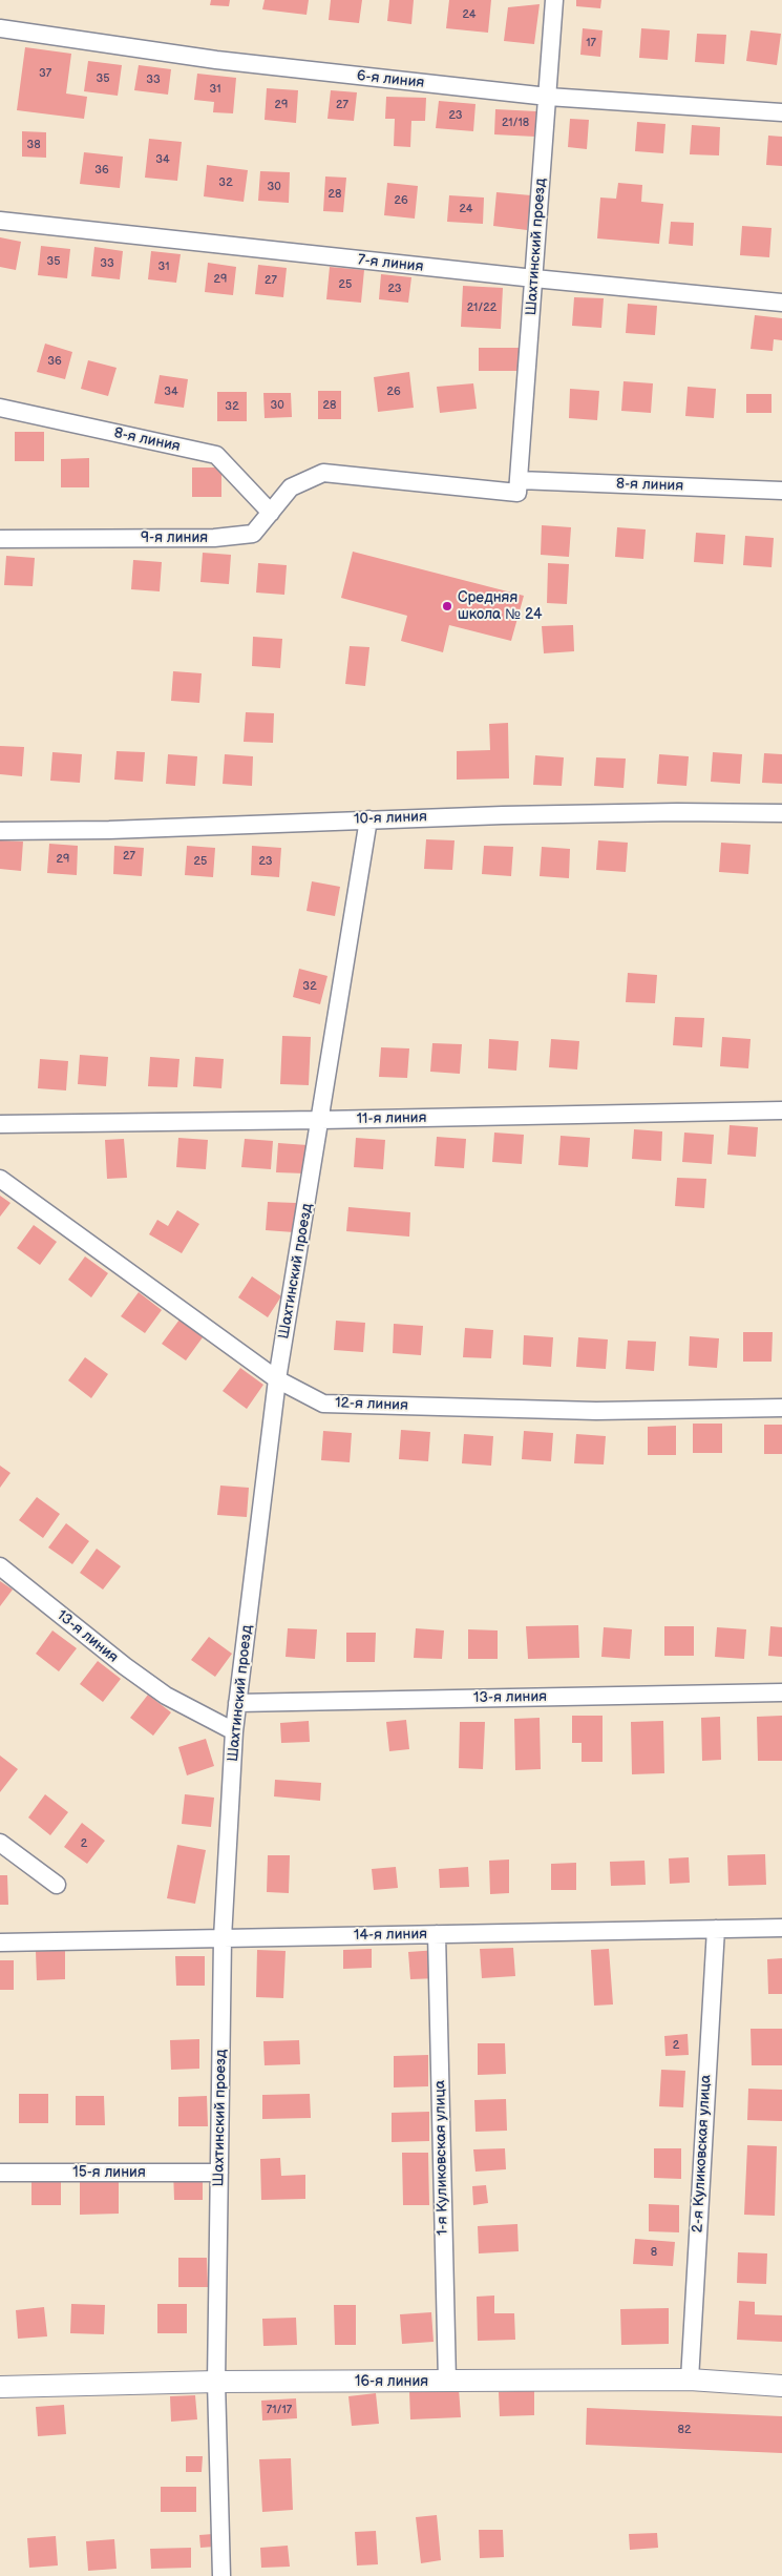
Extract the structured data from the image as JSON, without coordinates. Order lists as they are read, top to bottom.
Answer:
{
  "streets": {
    "street": [
      "6-я линия",
      "Шахтинский проезд",
      "7-я линия",
      "8-я линия",
      "9-я линия",
      "10-я линия",
      "11-я линия",
      "12-я линия",
      "13-я линия",
      "14-я линия",
      "2-я Куликовская улица",
      "1-я Куликовская улица",
      "15-я линия",
      "16-я линия"
    ]
  },
  "crossings": [
    ["6-я линия", "Шахтинский проезд"],
    ["Шахтинский проезд", "7-я линия"],
    ["Шахтинский проезд", "8-я линия"],
    ["Шахтинский проезд", "10-я линия"],
    ["Шахтинский проезд", "11-я линия"],
    ["Шахтинский проезд", "12-я линия"],
    ["Шахтинский проезд", "13-я линия"],
    ["Шахтинский проезд", "14-я линия"],
    ["Шахтинский проезд", "15-я линия"],
    ["Шахтинский проезд", "16-я линия"],
    ["8-я линия", "9-я линия"],
    ["14-я линия", "2-я Куликовская улица"],
    ["14-я линия", "1-я Куликовская улица"],
    ["2-я Куликовская улица", "16-я линия"],
    ["1-я Куликовская улица", "16-я линия"]
  ],
  "places": ["Средняя школа № 24"],
  "house_numbers": [
    "24",
    "17",
    "37",
    "35",
    "33",
    "31",
    "29",
    "27",
    "23",
    "21/18",
    "38",
    "34",
    "36",
    "32",
    "30",
    "28",
    "26",
    "24",
    "35",
    "33",
    "31",
    "29",
    "27",
    "25",
    "23",
    "21/22",
    "36",
    "34",
    "26",
    "30",
    "28",
    "32",
    "27",
    "29",
    "25",
    "23",
    "32",
    "2",
    "2",
    "8",
    "71/17",
    "82"
  ]
}
